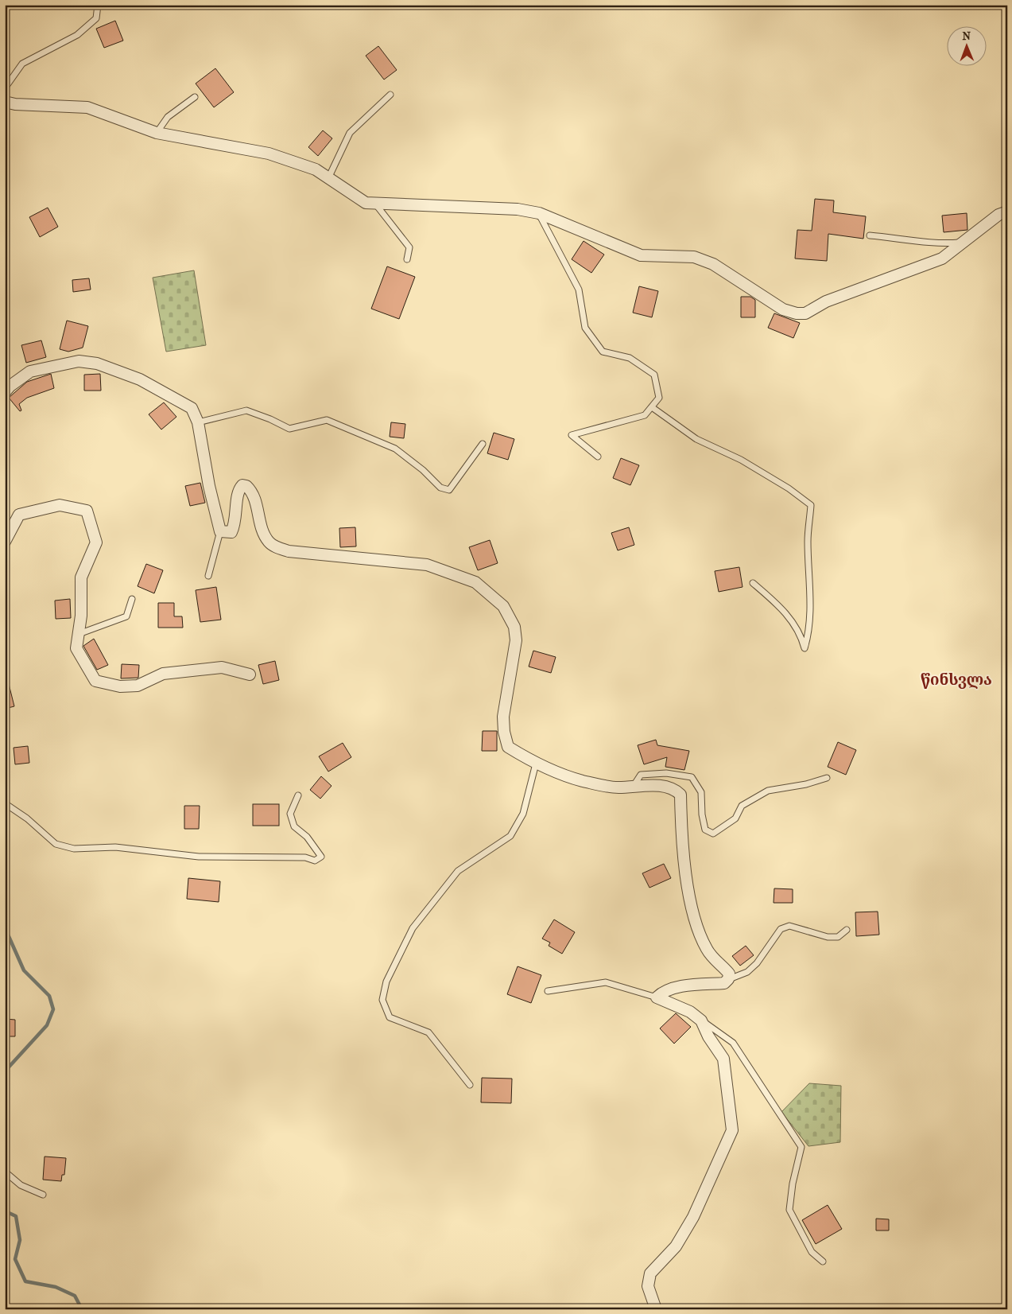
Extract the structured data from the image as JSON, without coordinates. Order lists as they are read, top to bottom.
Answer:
{
  "districts": ["წინსვლა"],
  "north": "top"
}
